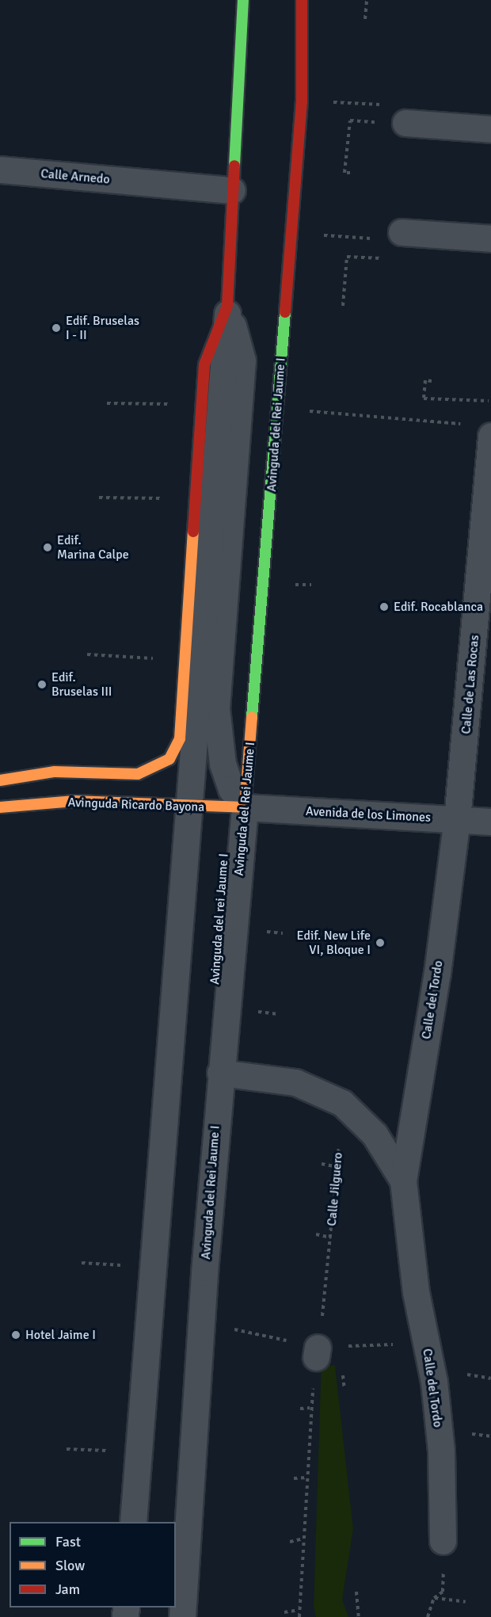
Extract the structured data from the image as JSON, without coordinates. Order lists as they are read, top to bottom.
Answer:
{
  "streets": {
    "main road": ["Avinguda del Rei Jaume I", "Avinguda Ricardo Bayona"],
    "street": [
      "Calle Arnedo",
      "Calle de Las Rocas",
      "Avenida de los Limones",
      "Calle del Tordo"
    ],
    "path": ["Calle Jilguero"]
  },
  "crossings": [
    ["Avinguda del Rei Jaume I", "Avinguda Ricardo Bayona"],
    ["Avinguda del Rei Jaume I", "Avenida de los Limones"],
    ["Avinguda del Rei Jaume I", "Calle del Tordo"],
    ["Calle de Las Rocas", "Avenida de los Limones"],
    ["Calle de Las Rocas", "Calle del Tordo"],
    ["Avinguda Ricardo Bayona", "Avenida de los Limones"],
    ["Avenida de los Limones", "Calle del Tordo"]
  ],
  "places": [
    "Edif. Bruselas I - II",
    "Edif. Marina Calpe",
    "Edif. Rocablanca",
    "Edif. Bruselas III",
    "Edif. New Life VI, Bloque I",
    "Hotel Jaime I"
  ],
  "legend": ["Fast", "Slow", "Jam"]
}
